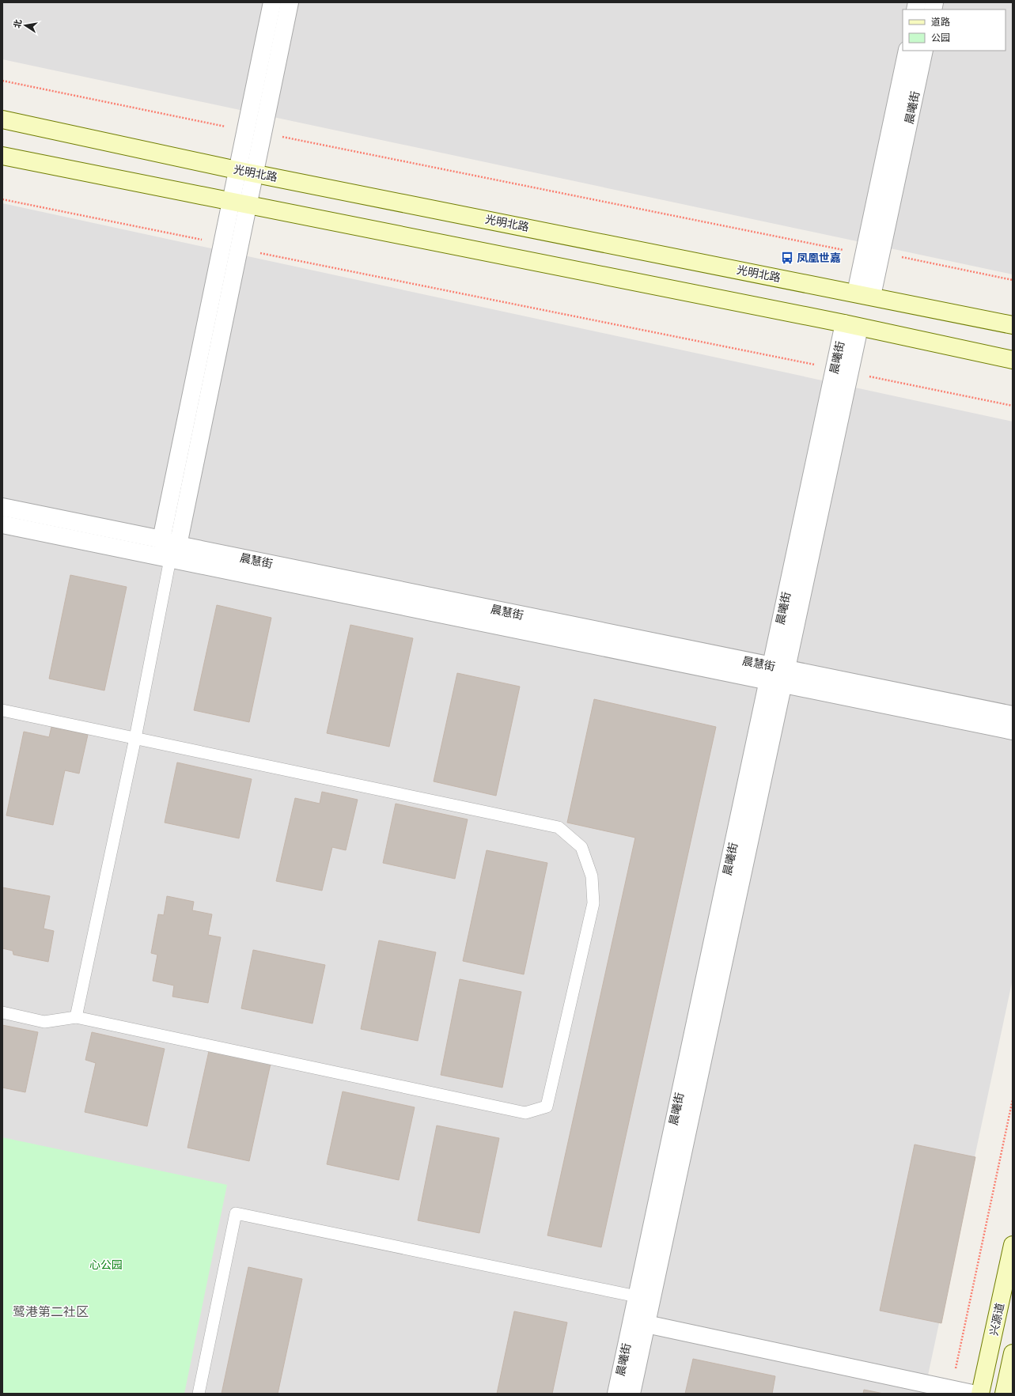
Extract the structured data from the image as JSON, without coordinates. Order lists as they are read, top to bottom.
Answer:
{
  "streets": {
    "main road": ["光明北路", "兴源道"],
    "street": ["晨曦街", "晨慧街"]
  },
  "crossings": [
    ["晨曦街", "光明北路"],
    ["晨曦街", "晨慧街"]
  ],
  "districts": ["鹭港第二社区"],
  "parks": ["心公园"],
  "places": {
    "bus stop": ["凤凰世嘉"]
  },
  "legend": ["道路", "公园"],
  "north": "left"
}
